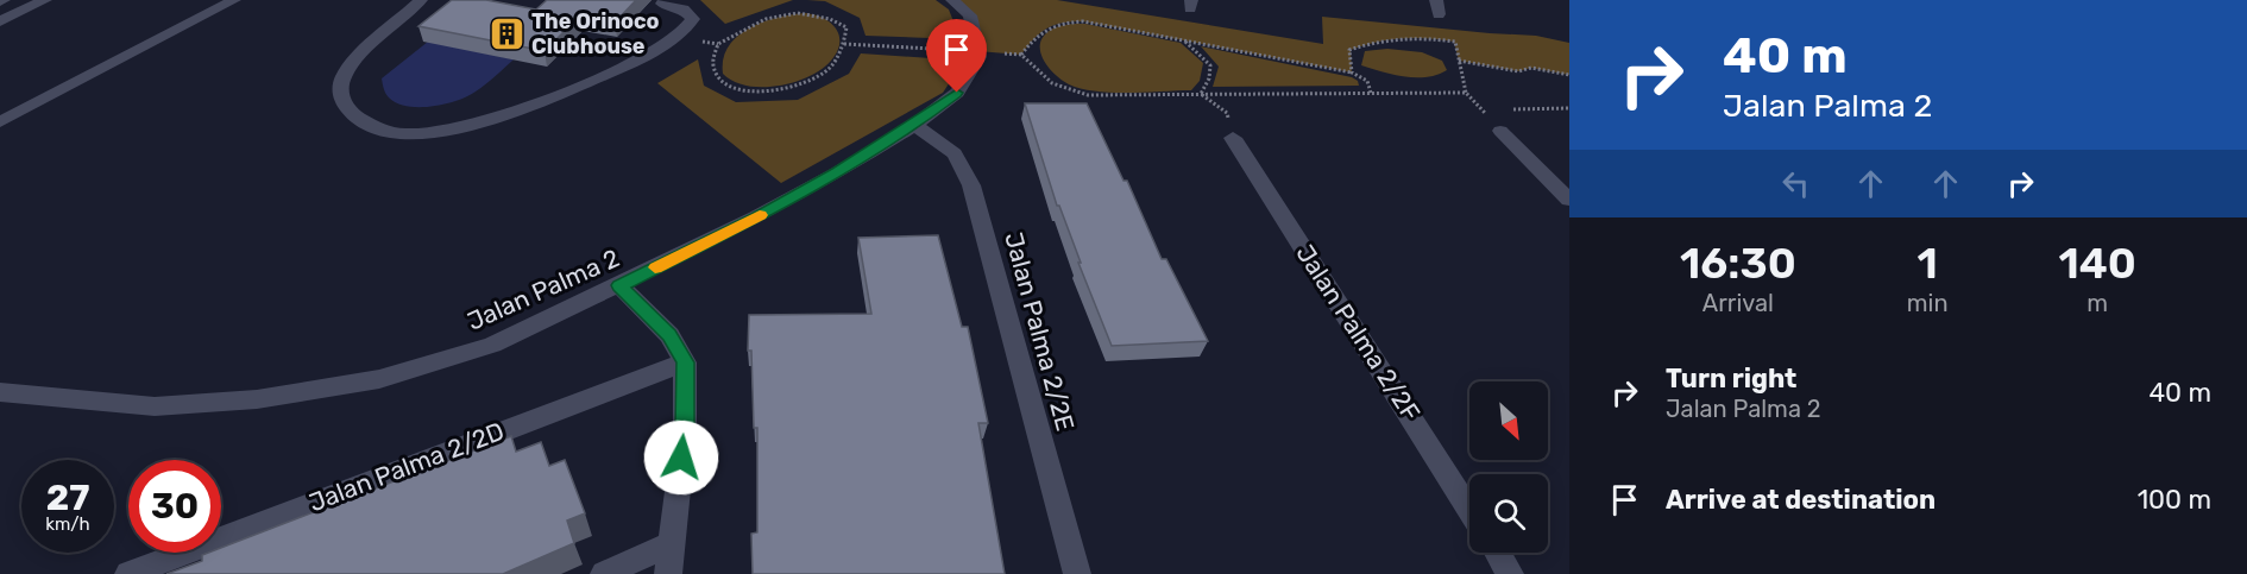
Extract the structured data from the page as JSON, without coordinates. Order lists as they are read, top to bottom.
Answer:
{
  "streets": {
    "street": [
      "Jalan Palma 2",
      "Jalan Palma 2/2E",
      "Jalan Palma 2/2F",
      "Jalan Palma 2/2D"
    ]
  },
  "crossings": [
    ["Jalan Palma 2", "Jalan Palma 2/2E"]
  ],
  "places": {
    "building": ["The Orinoco Clubhouse"]
  },
  "north": "bottom right",
  "page": {
    "turn": ["40 m", "Jalan Palma 2"],
    "eta": [
      "16:30",
      "Arrival",
      "1",
      "min",
      "140",
      "m"
    ],
    "list": [
      {
        "name": "Turn right",
        "note": "Jalan Palma 2",
        "value": "40 m"
      },
      {
        "name": "Arrive at destination",
        "value": "100 m"
      }
    ],
    "speed": "27 km/h",
    "limit": "30"
  }
}
